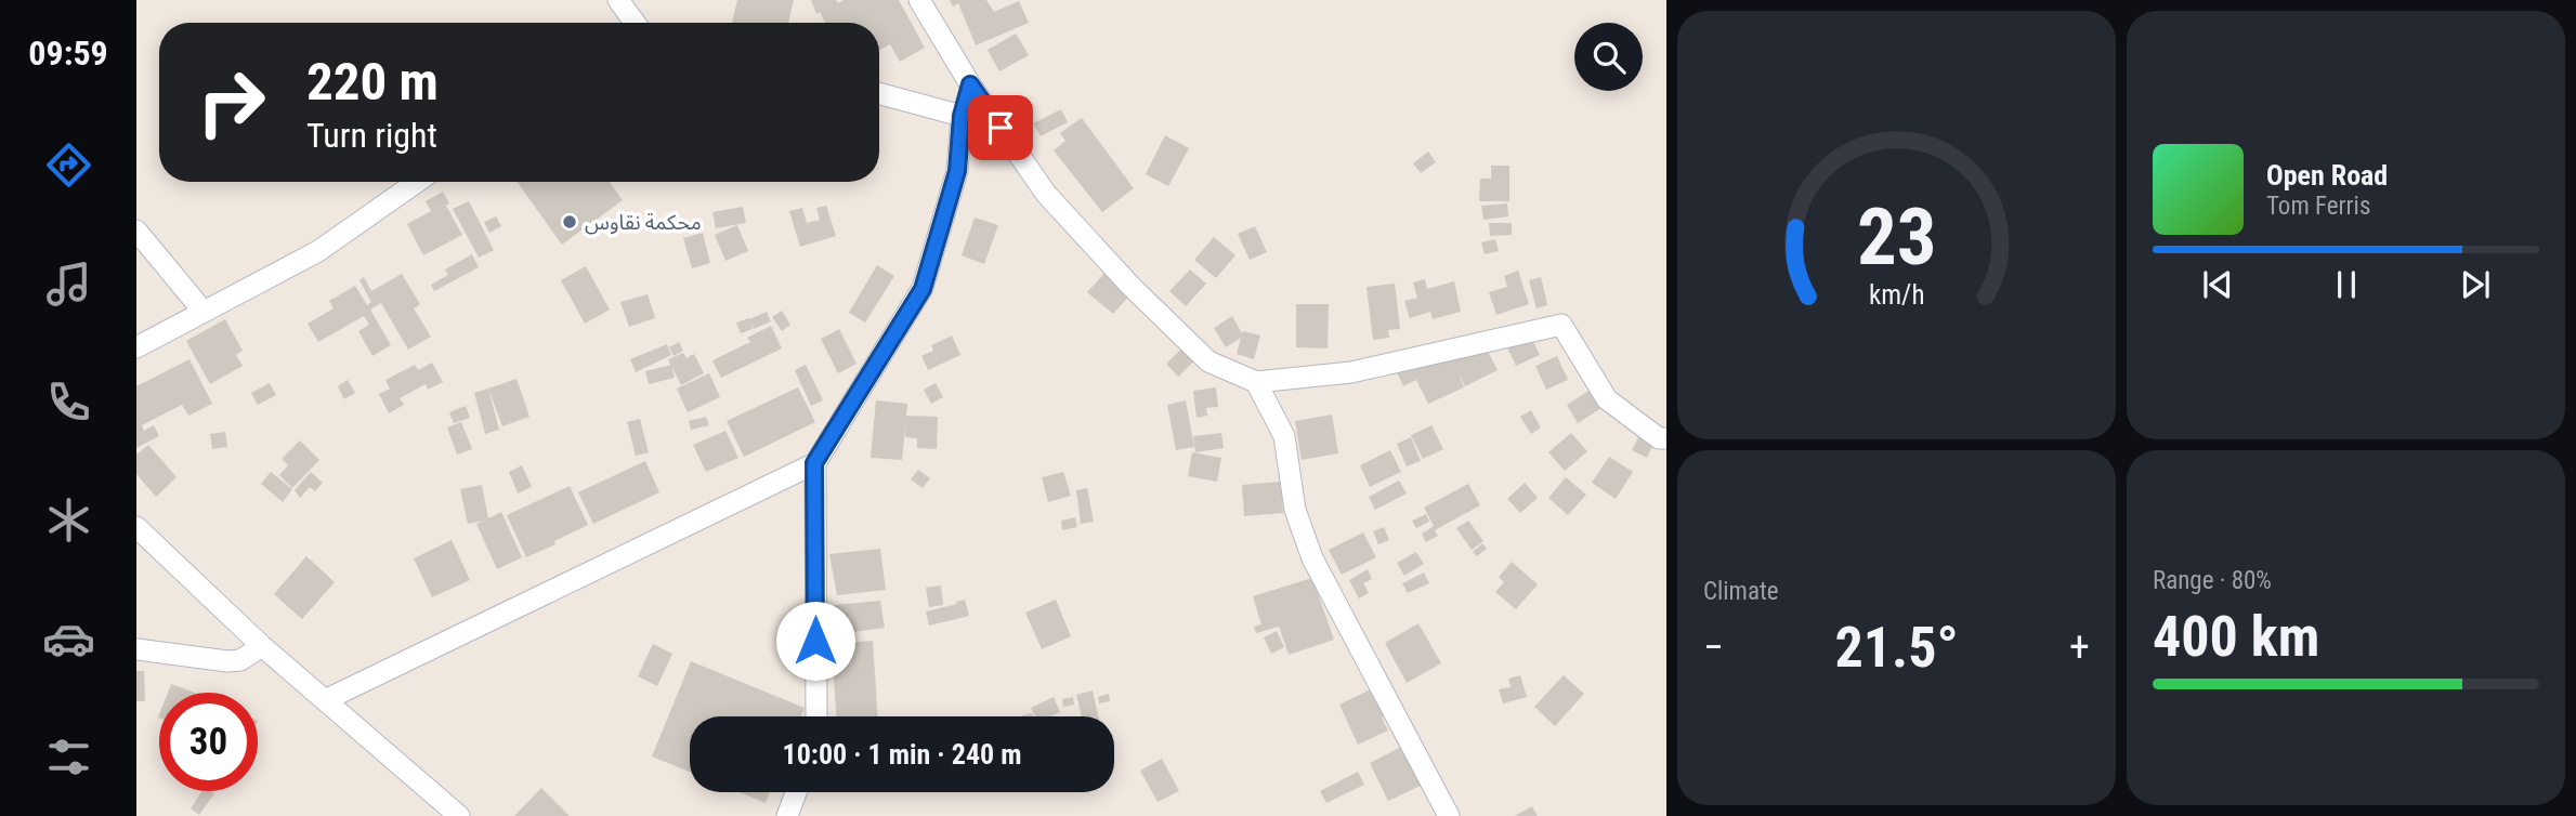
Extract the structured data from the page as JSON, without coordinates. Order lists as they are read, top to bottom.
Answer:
{
  "places": ["محكمة نقاوس"],
  "page": {
    "tabs": "09:59",
    "turn": ["220 m", "Turn right"],
    "song": ["Open Road", "Tom Ferris"],
    "tile": [
      "Climate",
      ["Range · 80%", "400 km"]
    ],
    "heat": ["−", "21.5°", "+"],
    "limit": "30",
    "trip": "10:00 · 1 min · 240 m",
    "gauge": ["23", "km/h"]
  }
}
